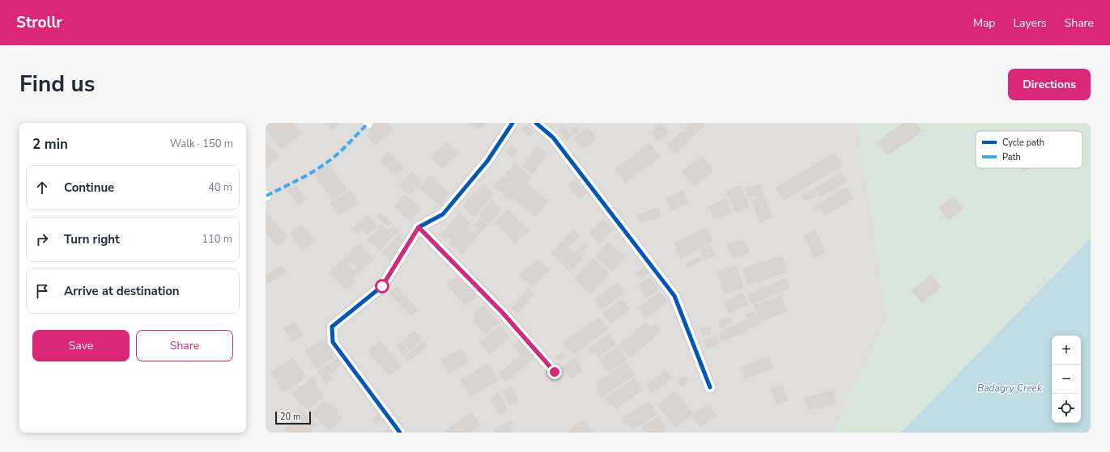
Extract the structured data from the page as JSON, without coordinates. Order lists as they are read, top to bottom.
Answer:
{
  "water": ["Badagry Creek"],
  "legend": ["Cycle path", "Path"],
  "scale_bar": "20 m",
  "page": {
    "header": "Strollr",
    "nav": ["Map", "Layers", "Share"],
    "title": "Find us",
    "buttons": [
      "Directions",
      ["Save", "Share"]
    ],
    "heading": ["2 min", "Walk · 150 m"],
    "list": [
      ["Continue", "40 m"],
      ["Turn right", "110 m"],
      "Arrive at destination"
    ],
    "map_buttons": ["+", "−"],
    "scale": "20 m"
  }
}
